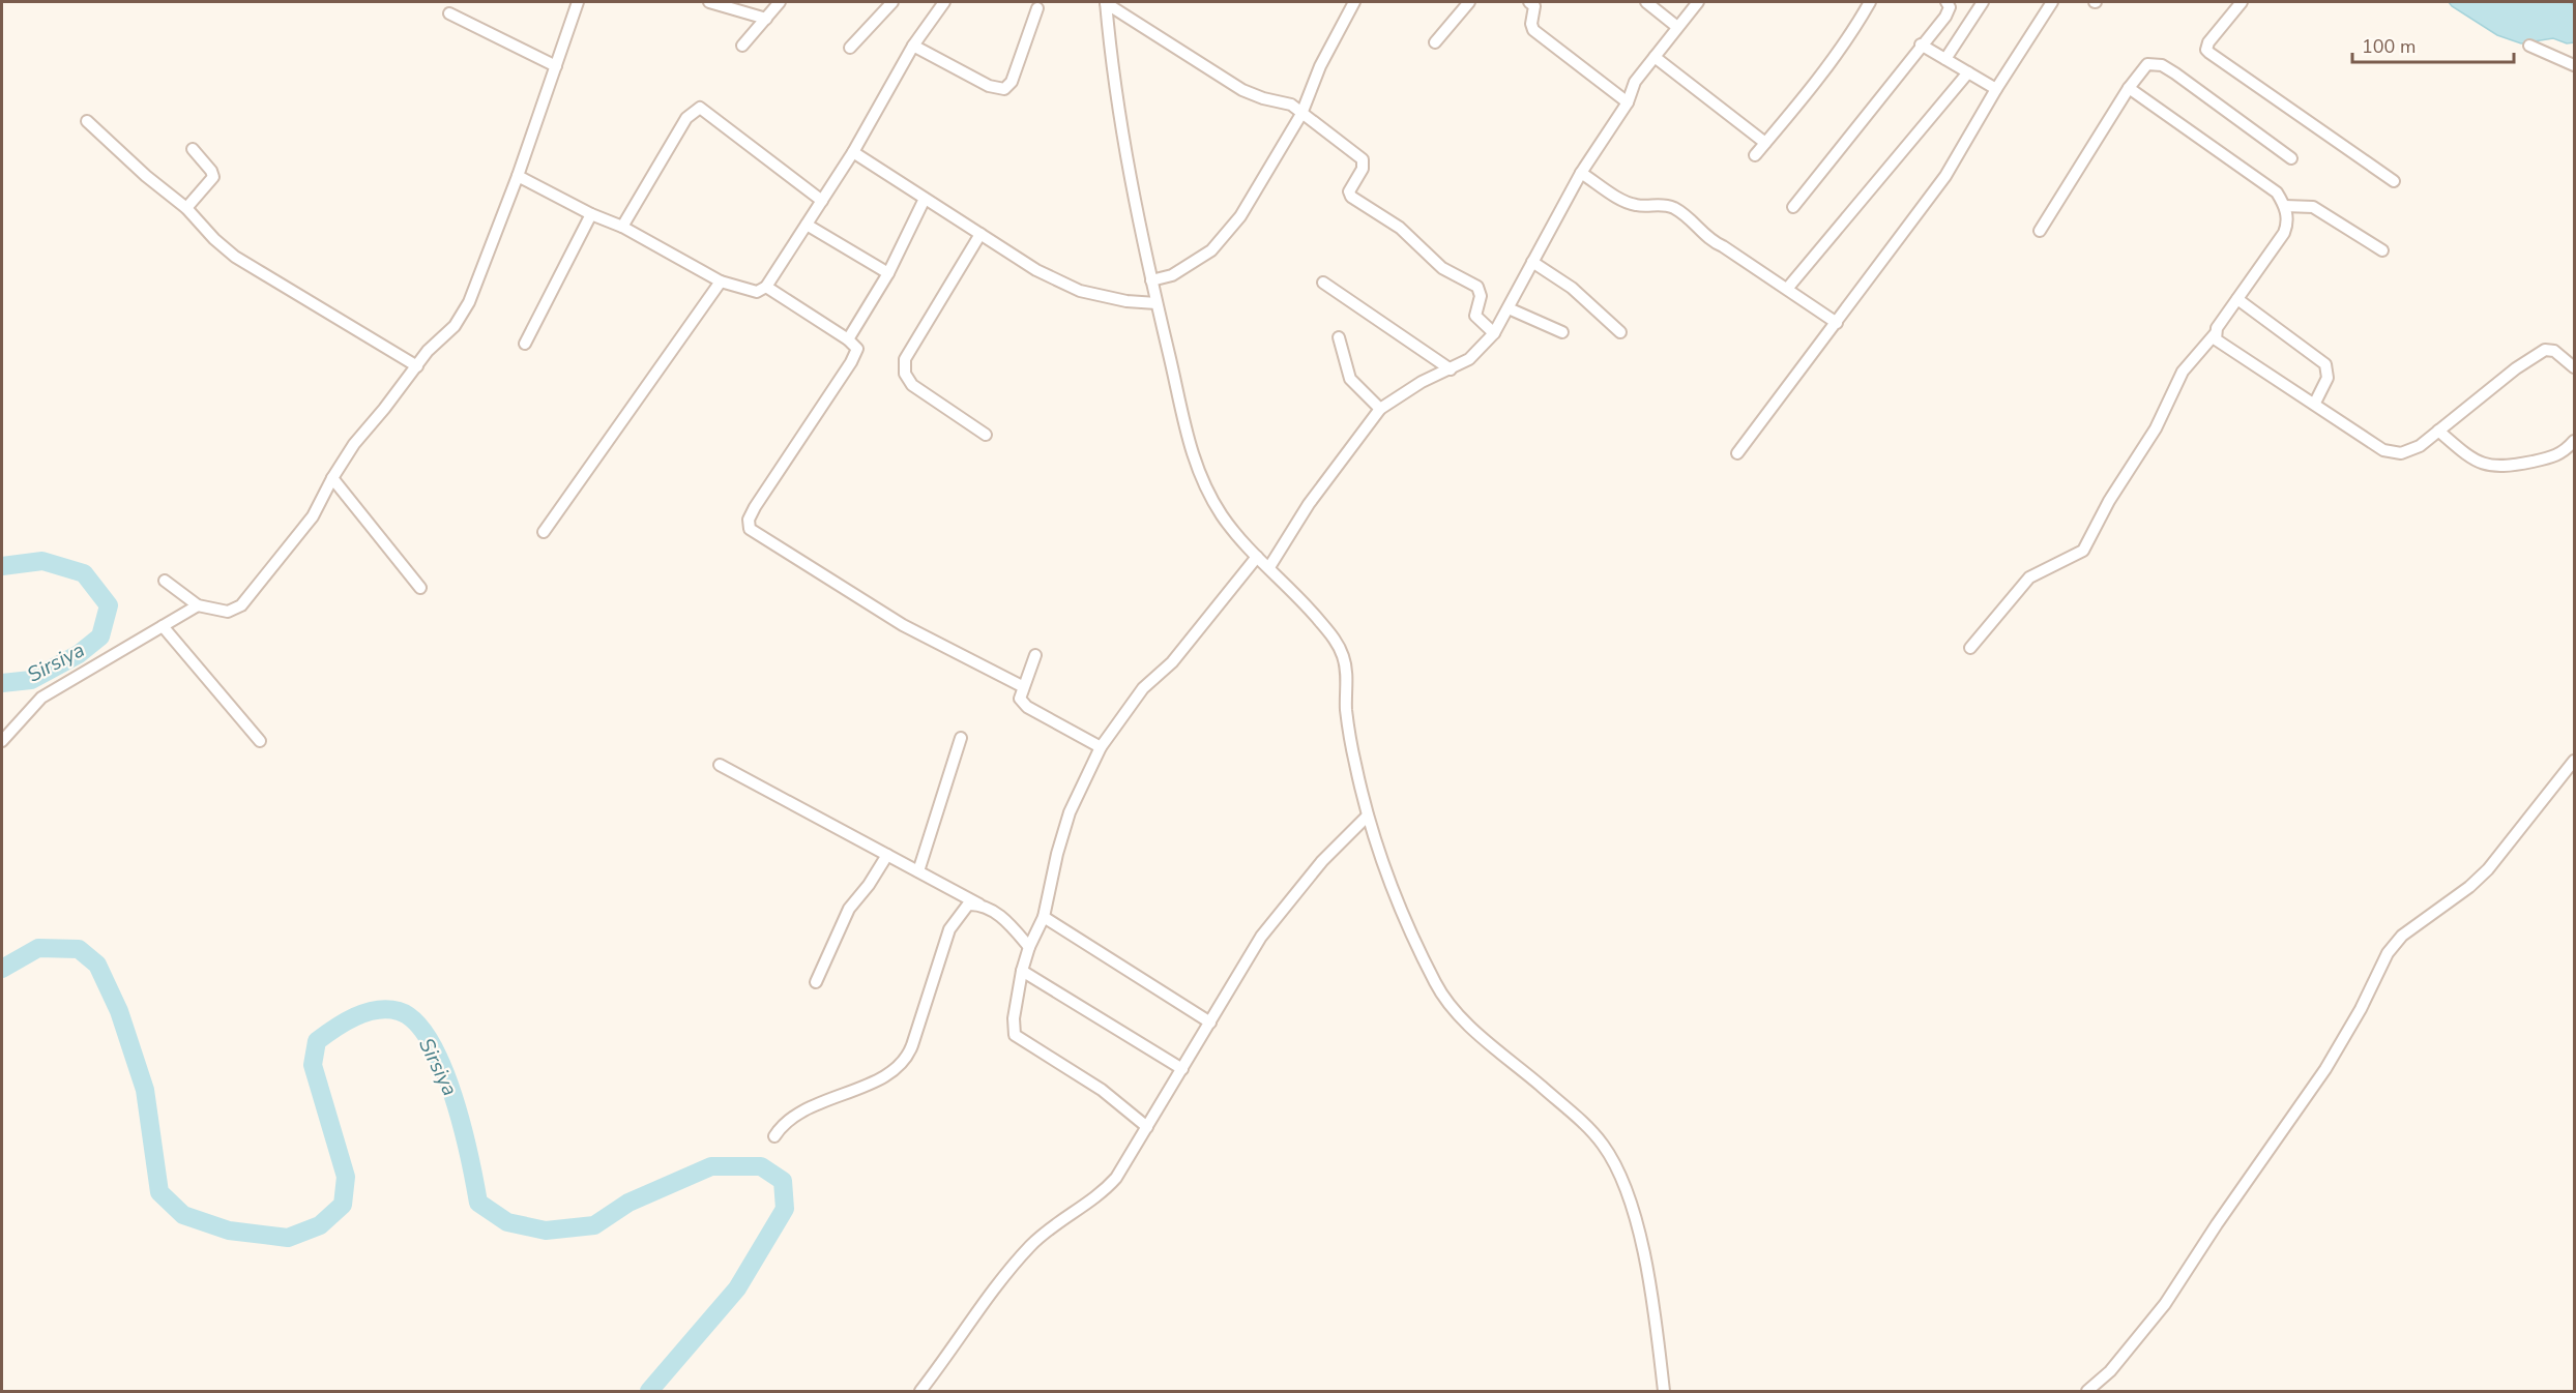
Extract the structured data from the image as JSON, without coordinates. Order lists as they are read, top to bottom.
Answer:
{
  "water": ["Sirsiya"],
  "scale_bar": "100 m"
}
